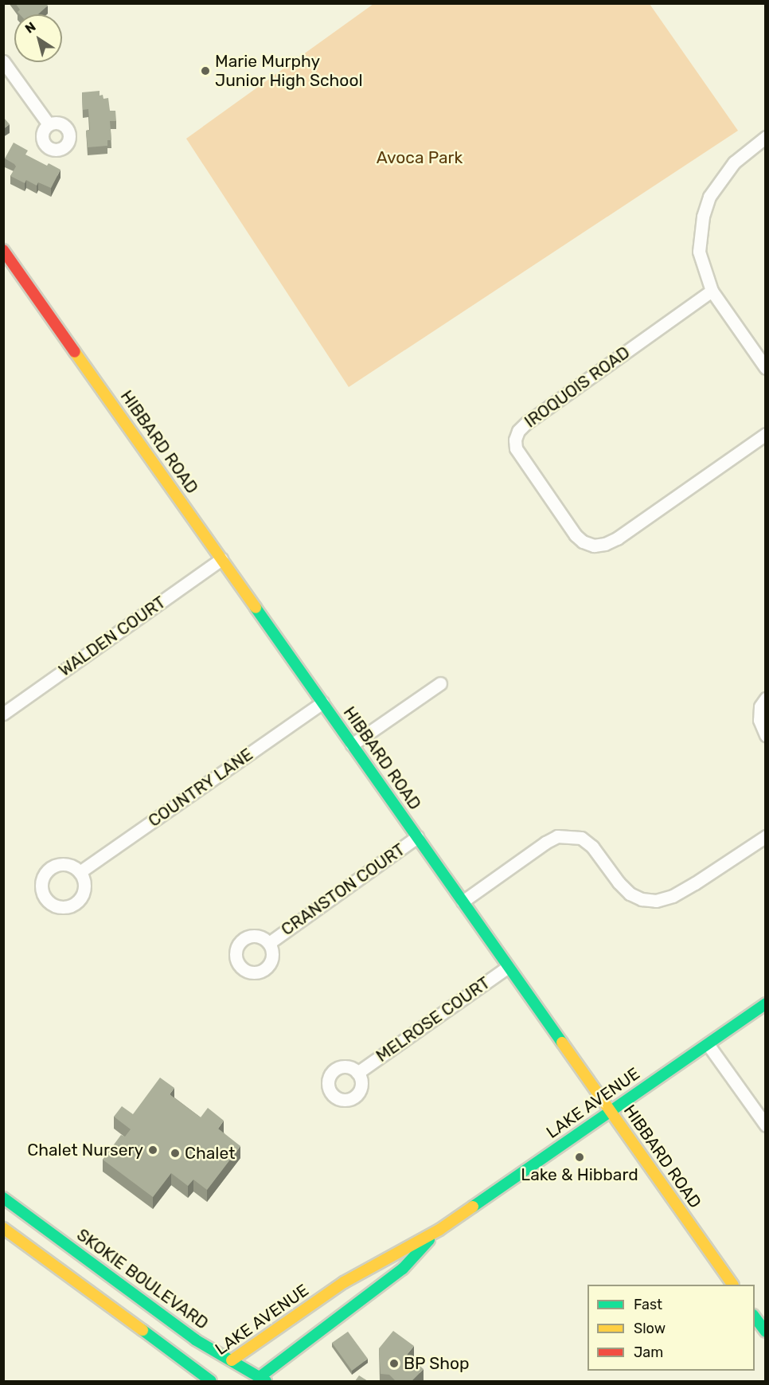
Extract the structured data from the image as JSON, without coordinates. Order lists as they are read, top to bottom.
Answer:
{
  "streets": {
    "main road": ["HIBBARD ROAD", "LAKE AVENUE", "SKOKIE BOULEVARD"],
    "street": [
      "IROQUOIS ROAD",
      "WALDEN COURT",
      "COUNTRY LANE",
      "CRANSTON COURT",
      "MELROSE COURT"
    ]
  },
  "crossings": [
    ["HIBBARD ROAD", "WALDEN COURT"],
    ["HIBBARD ROAD", "COUNTRY LANE"],
    ["HIBBARD ROAD", "CRANSTON COURT"],
    ["HIBBARD ROAD", "MELROSE COURT"],
    ["HIBBARD ROAD", "LAKE AVENUE"],
    ["LAKE AVENUE", "SKOKIE BOULEVARD"]
  ],
  "parks": ["Avoca Park"],
  "places": [
    "Marie Murphy Junior High School",
    "Chalet Nursery",
    "Chalet",
    "Lake & Hibbard",
    "BP Shop"
  ],
  "legend": ["Fast", "Slow", "Jam"],
  "north": "top left"
}
